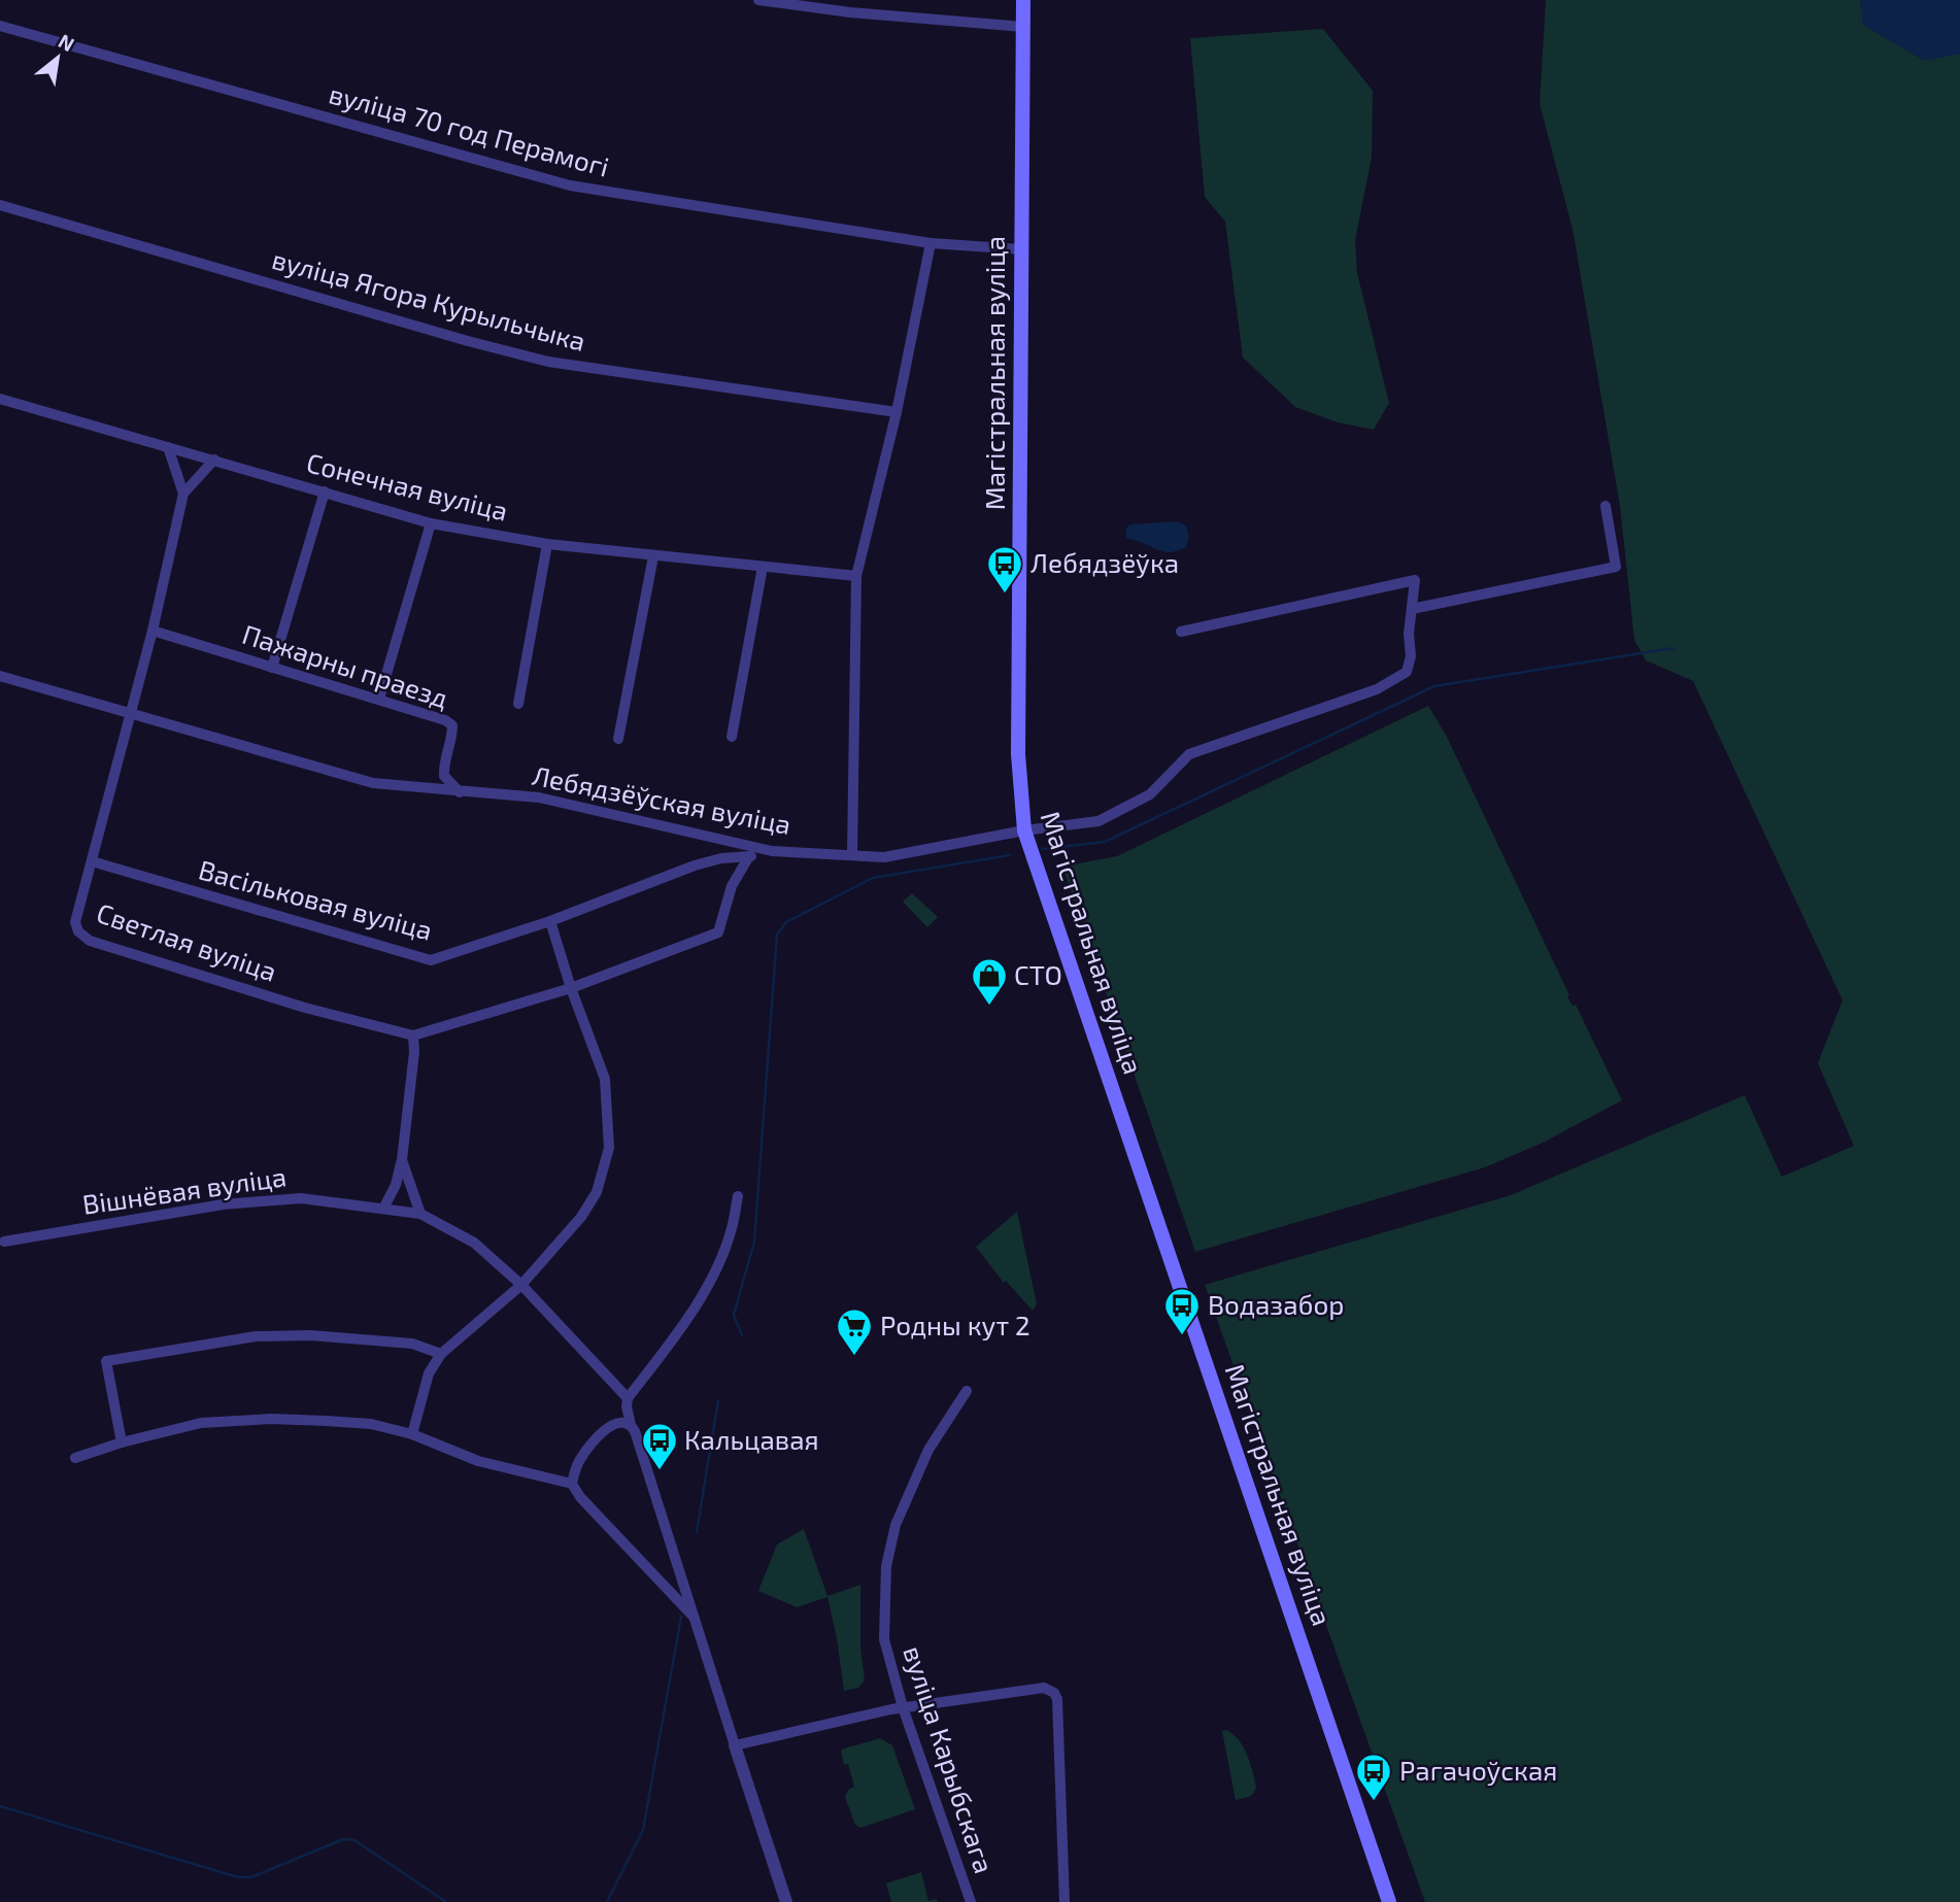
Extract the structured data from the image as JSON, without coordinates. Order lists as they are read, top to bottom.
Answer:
{
  "streets": {
    "main road": ["Магістральная вуліца"],
    "street": [
      "вуліца 70 год Перамогі",
      "вуліца Ягора Курыльчыка",
      "Сонечная вуліца",
      "Пажарны праезд",
      "Лебядзёўская вуліца",
      "Васільковая вуліца",
      "Светлая вуліца",
      "Вішнёвая вуліца",
      "вуліца Карыбскага"
    ]
  },
  "crossings": [
    ["вуліца 70 год Перамогі", "Магістральная вуліца"],
    ["Магістральная вуліца", "Лебядзёўская вуліца"],
    ["Пажарны праезд", "Лебядзёўская вуліца"],
    ["Пажарны праезд", "Светлая вуліца"],
    ["Лебядзёўская вуліца", "Васільковая вуліца"],
    ["Лебядзёўская вуліца", "Светлая вуліца"],
    ["Васільковая вуліца", "Светлая вуліца"]
  ],
  "places": {
    "bus stop": [
      "Лебядзёўка",
      "Водазабор",
      "Кальцавая",
      "Рагачоўская"
    ],
    "shop": ["СТО"],
    "supermarket": ["Родны кут 2"]
  },
  "north": "top right"
}
